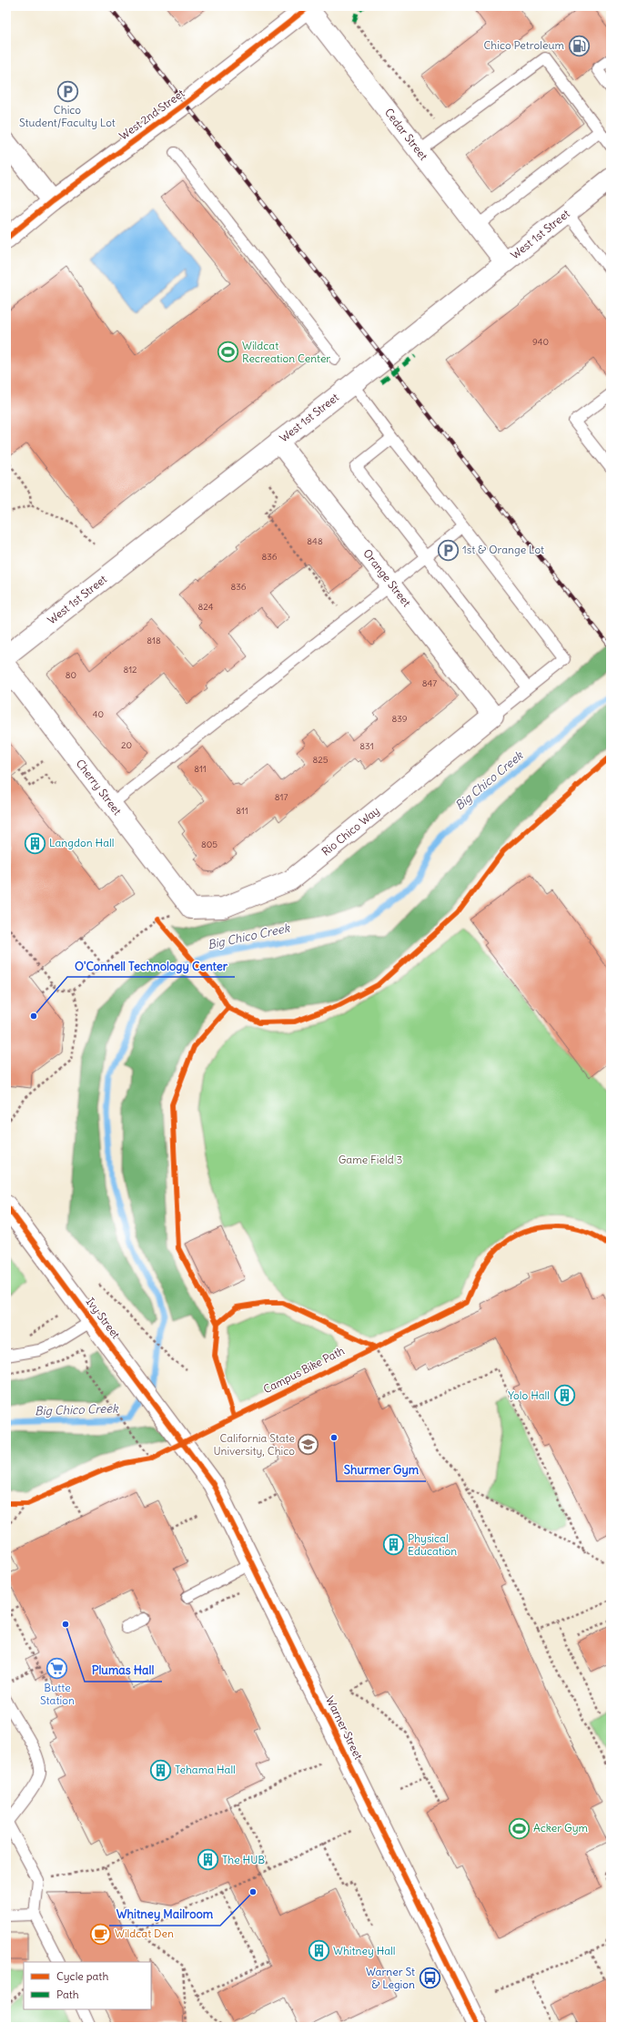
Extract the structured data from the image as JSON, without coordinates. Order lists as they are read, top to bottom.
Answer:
{
  "streets": {
    "street": [
      "West 2nd Street",
      "Cedar Street",
      "West 1st Street",
      "Orange Street",
      "Cherry Street",
      "Rio Chico Way",
      "Ivy Street",
      "Warner Street"
    ],
    "cycle path": ["Campus Bike Path"]
  },
  "crossings": [
    ["West 2nd Street", "Cedar Street"],
    ["Cedar Street", "West 1st Street"],
    ["West 1st Street", "Orange Street"],
    ["Orange Street", "Rio Chico Way"],
    ["Cherry Street", "Rio Chico Way"],
    ["Ivy Street", "Warner Street"]
  ],
  "water": ["Big Chico Creek"],
  "parks": ["Game Field 3"],
  "places": {
    "fuel station": ["Chico Petroleum"],
    "parking": ["Chico Student/Faculty Lot", "1st & Orange Lot"],
    "sports": ["Wildcat Recreation Center", "Acker Gym"],
    "building": [
      "Langdon Hall",
      "Yolo Hall",
      "Physical Education",
      "Tehama Hall",
      "The HUB",
      "Whitney Hall"
    ],
    "other": [
      "O'Connell Technology Center",
      "Shurmer Gym",
      "Plumas Hall",
      "Whitney Mailroom"
    ],
    "school or university": ["California State University, Chico"],
    "supermarket": ["Butte Station"],
    "cafe": ["Wildcat Den"],
    "bus stop": ["Warner St & Legion"]
  },
  "house_numbers": [
    "940",
    "848",
    "836",
    "836",
    "824",
    "818",
    "812",
    "80",
    "847",
    "40",
    "839",
    "20",
    "831",
    "825",
    "811",
    "817",
    "811",
    "805"
  ],
  "legend": ["Cycle path", "Path"]
}
